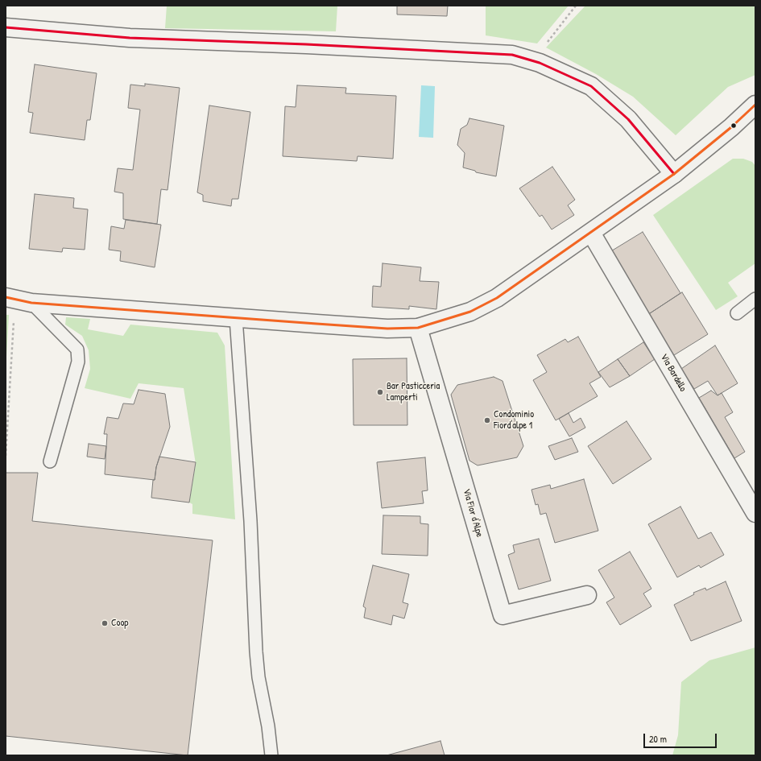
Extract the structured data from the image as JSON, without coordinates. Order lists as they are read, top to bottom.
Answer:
{
  "streets": {
    "street": ["Via Bardello", "Via Fior d'Alpe"]
  },
  "places": ["Bar Pasticceria Lamperti", "Condominio Fiord'alpe 1", "Coop"],
  "scale_bar": "20 m"
}
